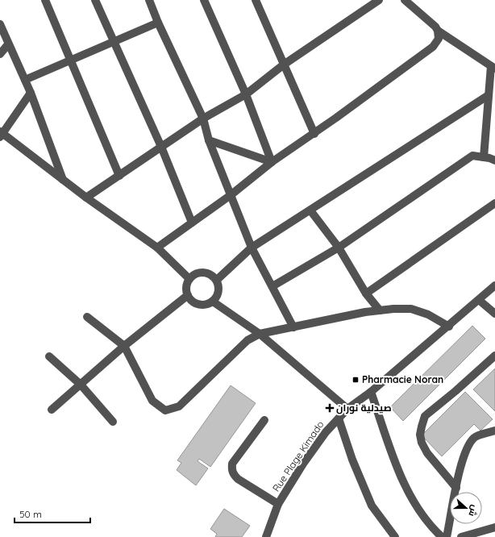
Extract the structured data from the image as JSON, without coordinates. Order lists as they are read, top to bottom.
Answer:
{
  "streets": {
    "street": ["Rue Plage Kimado"]
  },
  "places": {
    "transit": ["Pharmacie Noran"],
    "health": ["صيدلية نوران"]
  },
  "scale_bar": "50 m",
  "north": "right"
}
